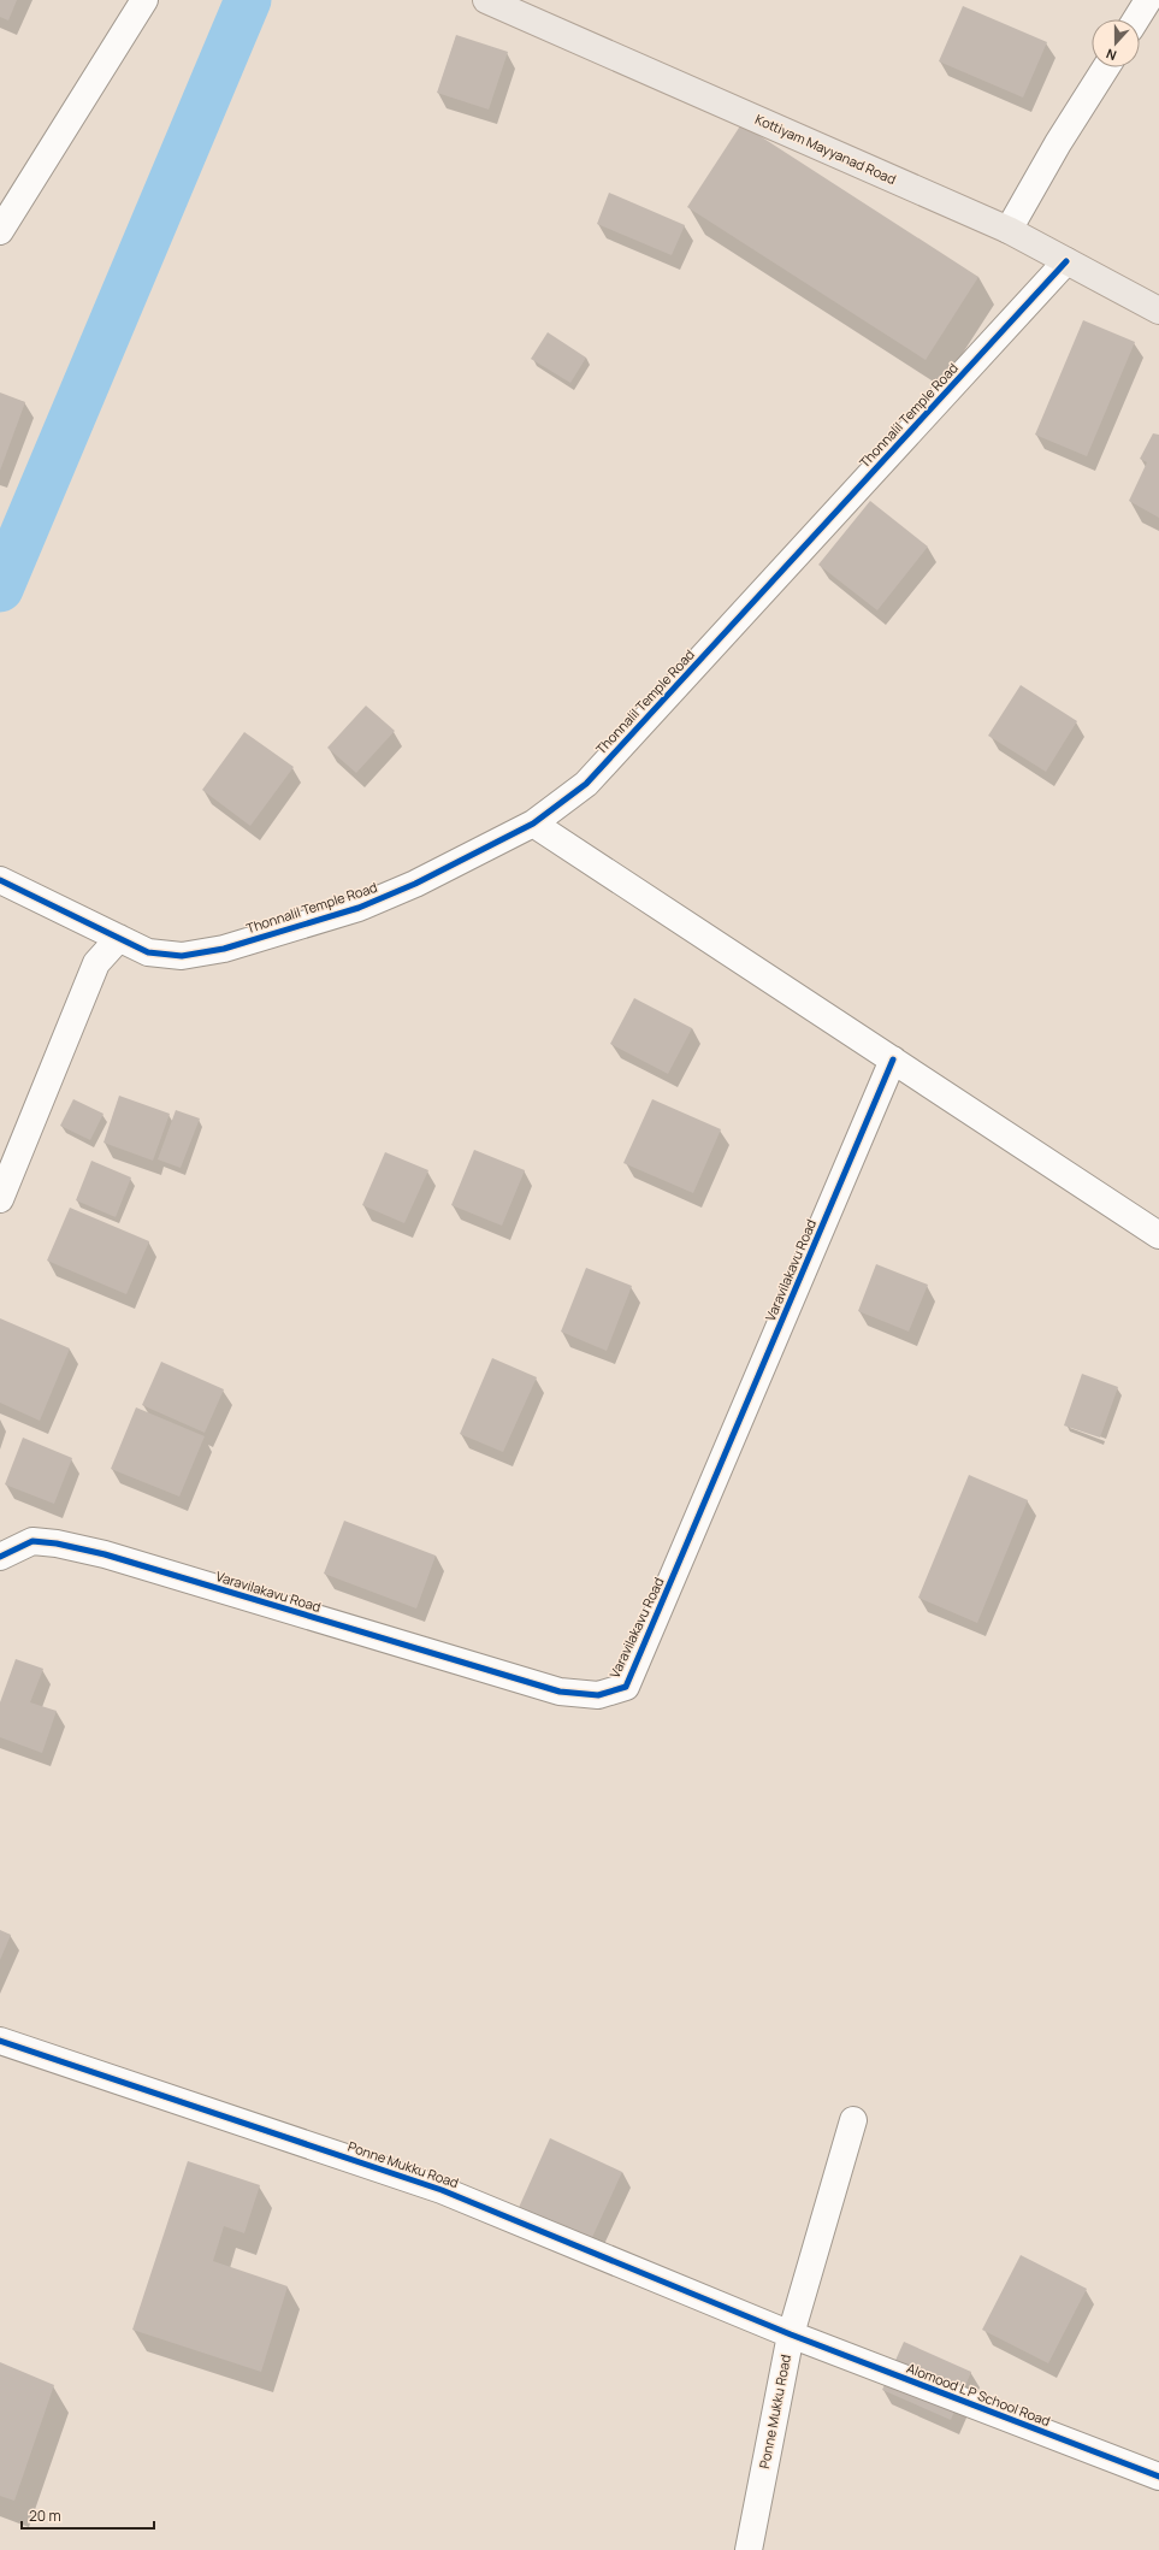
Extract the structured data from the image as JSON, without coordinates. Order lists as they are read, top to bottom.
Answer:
{
  "streets": {
    "main road": ["Kottiyam Mayyanad Road"],
    "street": [
      "Thonnalil Temple Road",
      "Varavilakavu Road",
      "Ponne Mukku Road",
      "Alomood L P School Road"
    ]
  },
  "crossings": [
    ["Kottiyam Mayyanad Road", "Thonnalil Temple Road"],
    ["Ponne Mukku Road", "Alomood L P School Road"]
  ],
  "scale_bar": "20 m",
  "north": "bottom"
}
